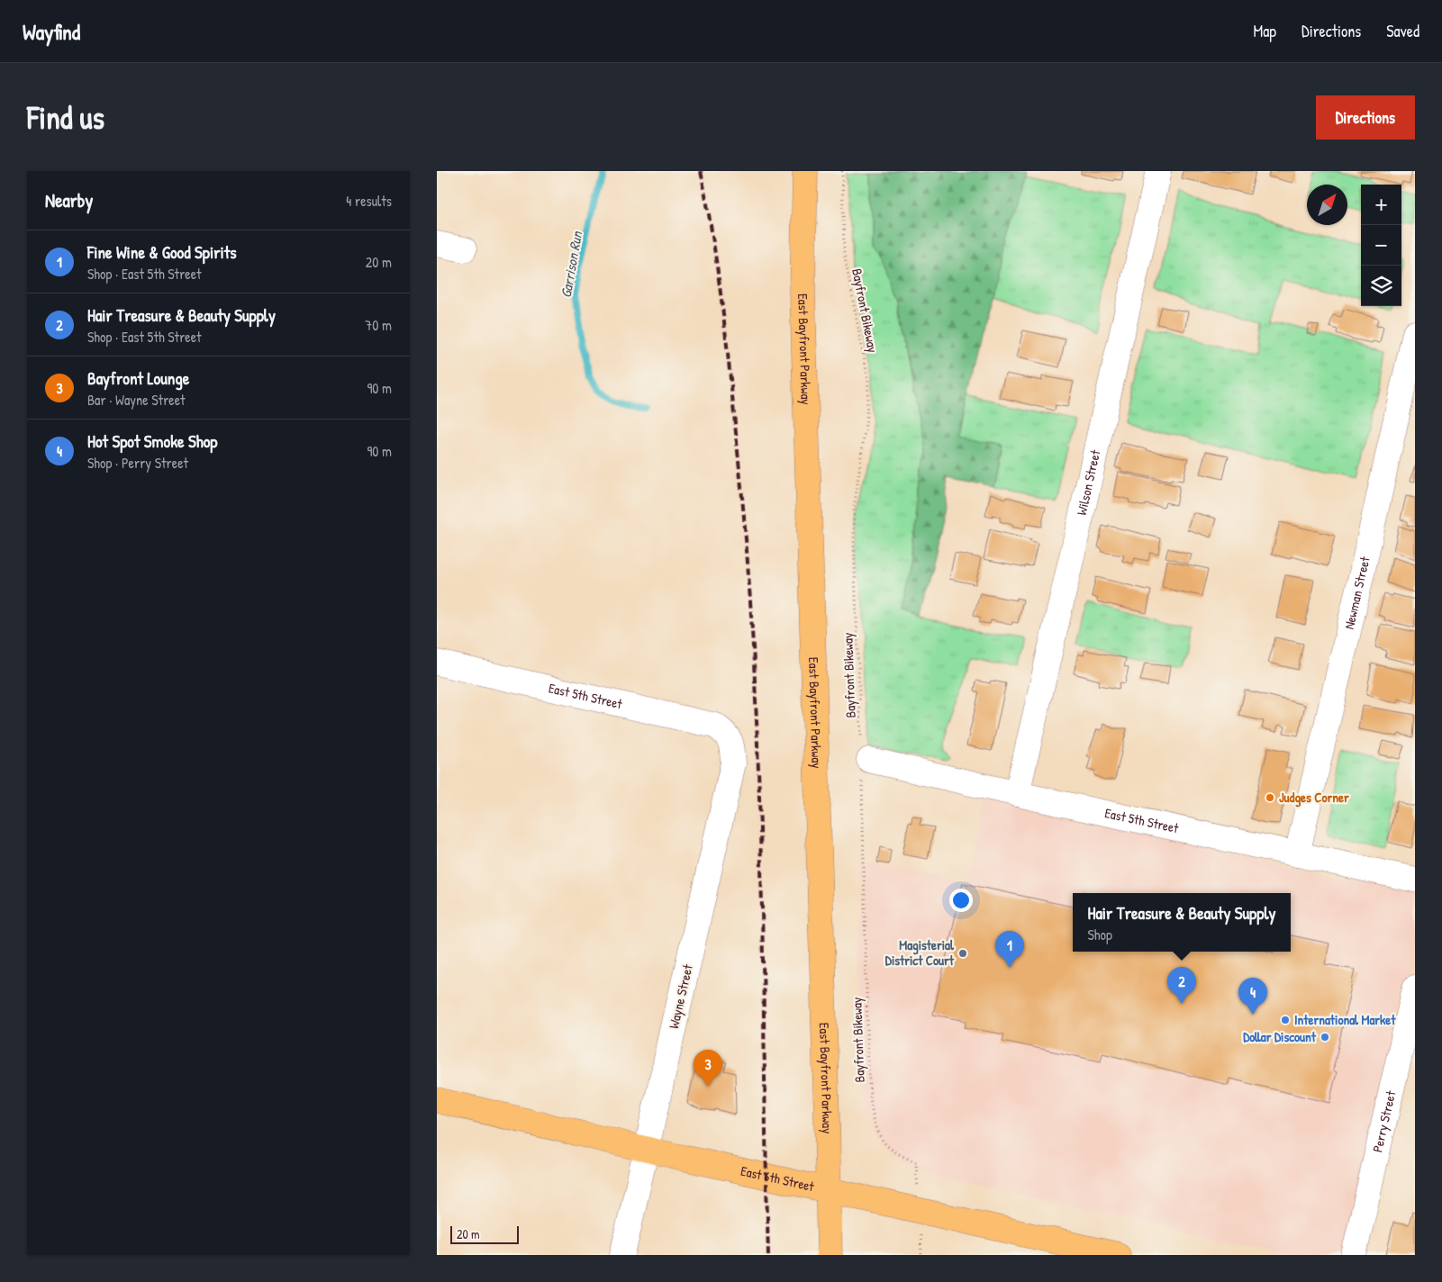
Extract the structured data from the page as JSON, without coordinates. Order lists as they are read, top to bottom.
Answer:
{
  "streets": {
    "main road": ["East Bayfront Parkway", "East 6th Street"],
    "street": [
      "Wilson Street",
      "Newman Street",
      "East 5th Street",
      "Wayne Street",
      "Perry Street"
    ],
    "path": ["Bayfront Bikeway"]
  },
  "crossings": [
    ["Bayfront Bikeway", "East 5th Street"],
    ["East Bayfront Parkway", "East 6th Street"],
    ["Wilson Street", "East 5th Street"],
    ["Newman Street", "East 5th Street"],
    ["East 5th Street", "Wayne Street"],
    ["Wayne Street", "East 6th Street"]
  ],
  "water": ["Garrison Run"],
  "places": [
    "Judges Corner",
    "Magisterial District Court",
    "International Market",
    "Dollar Discount"
  ],
  "scale_bar": "20 m",
  "north": "top right",
  "page": {
    "header": "Wayfind",
    "nav": ["Map", "Directions", "Saved"],
    "buttons": "Directions",
    "title": "Find us",
    "heading": ["Nearby", "4 results"],
    "map_buttons": ["+", "−"],
    "list": [
      {
        "mark": "1",
        "name": "Fine Wine & Good Spirits",
        "note": "Shop · East 5th Street",
        "value": "20 m"
      },
      {
        "mark": "2",
        "name": "Hair Treasure & Beauty Supply",
        "note": "Shop · East 5th Street",
        "value": "70 m"
      },
      {
        "mark": "3",
        "name": "Bayfront Lounge",
        "note": "Bar · Wayne Street",
        "value": "90 m"
      },
      {
        "mark": "4",
        "name": "Hot Spot Smoke Shop",
        "note": "Shop · Perry Street",
        "value": "90 m"
      }
    ],
    "popup": ["Hair Treasure & Beauty Supply", "Shop"],
    "pins": [
      "1",
      "2",
      "4",
      "3"
    ],
    "scale": "20 m"
  }
}
